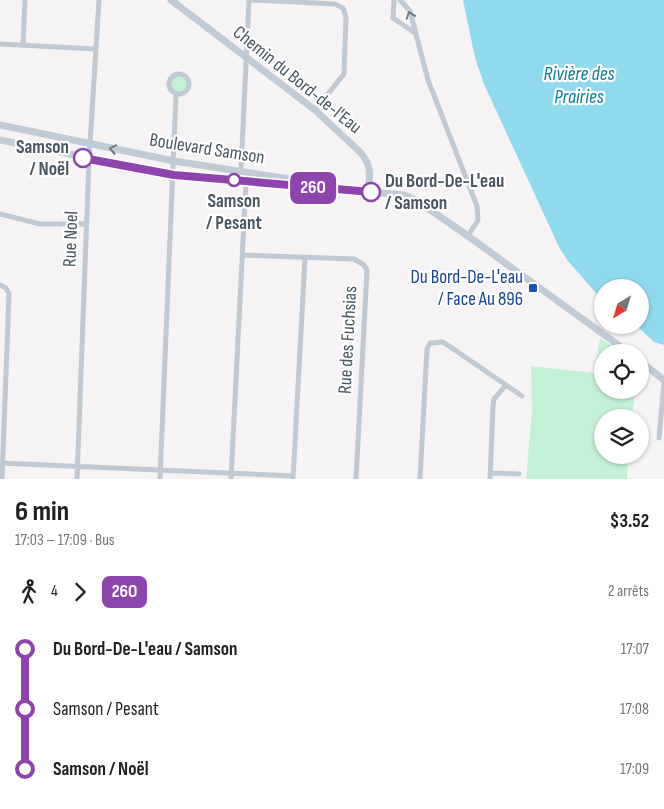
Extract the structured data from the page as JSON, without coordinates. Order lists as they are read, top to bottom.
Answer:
{
  "streets": {
    "street": [
      "Chemin du Bord-de-l'Eau",
      "Boulevard Samson",
      "Rue Noel",
      "Rue des Fuchsias"
    ]
  },
  "crossings": [
    ["Chemin du Bord-de-l'Eau", "Boulevard Samson"],
    ["Boulevard Samson", "Rue Noel"]
  ],
  "water": ["Rivière des Prairies"],
  "places": {
    "other": ["Samson / Noël", "Samson / Pesant", "Du Bord-De-L'eau / Samson"],
    "transit": ["Du Bord-De-L'eau / Face Au 896"]
  },
  "lines": ["bus line 26O"],
  "north": "bottom left",
  "page": {
    "on_map": "26O",
    "heading": ["6 min", "17:03 – 17:09 · Bus", "$3.52"],
    "legs": ["4", "26O", "2 arrêts"],
    "list": [
      {
        "name": "Du Bord-De-L'eau / Samson",
        "value": "17:07"
      },
      {
        "name": "Samson / Pesant",
        "value": "17:08"
      },
      {
        "name": "Samson / Noël",
        "value": "17:09"
      }
    ]
  }
}
